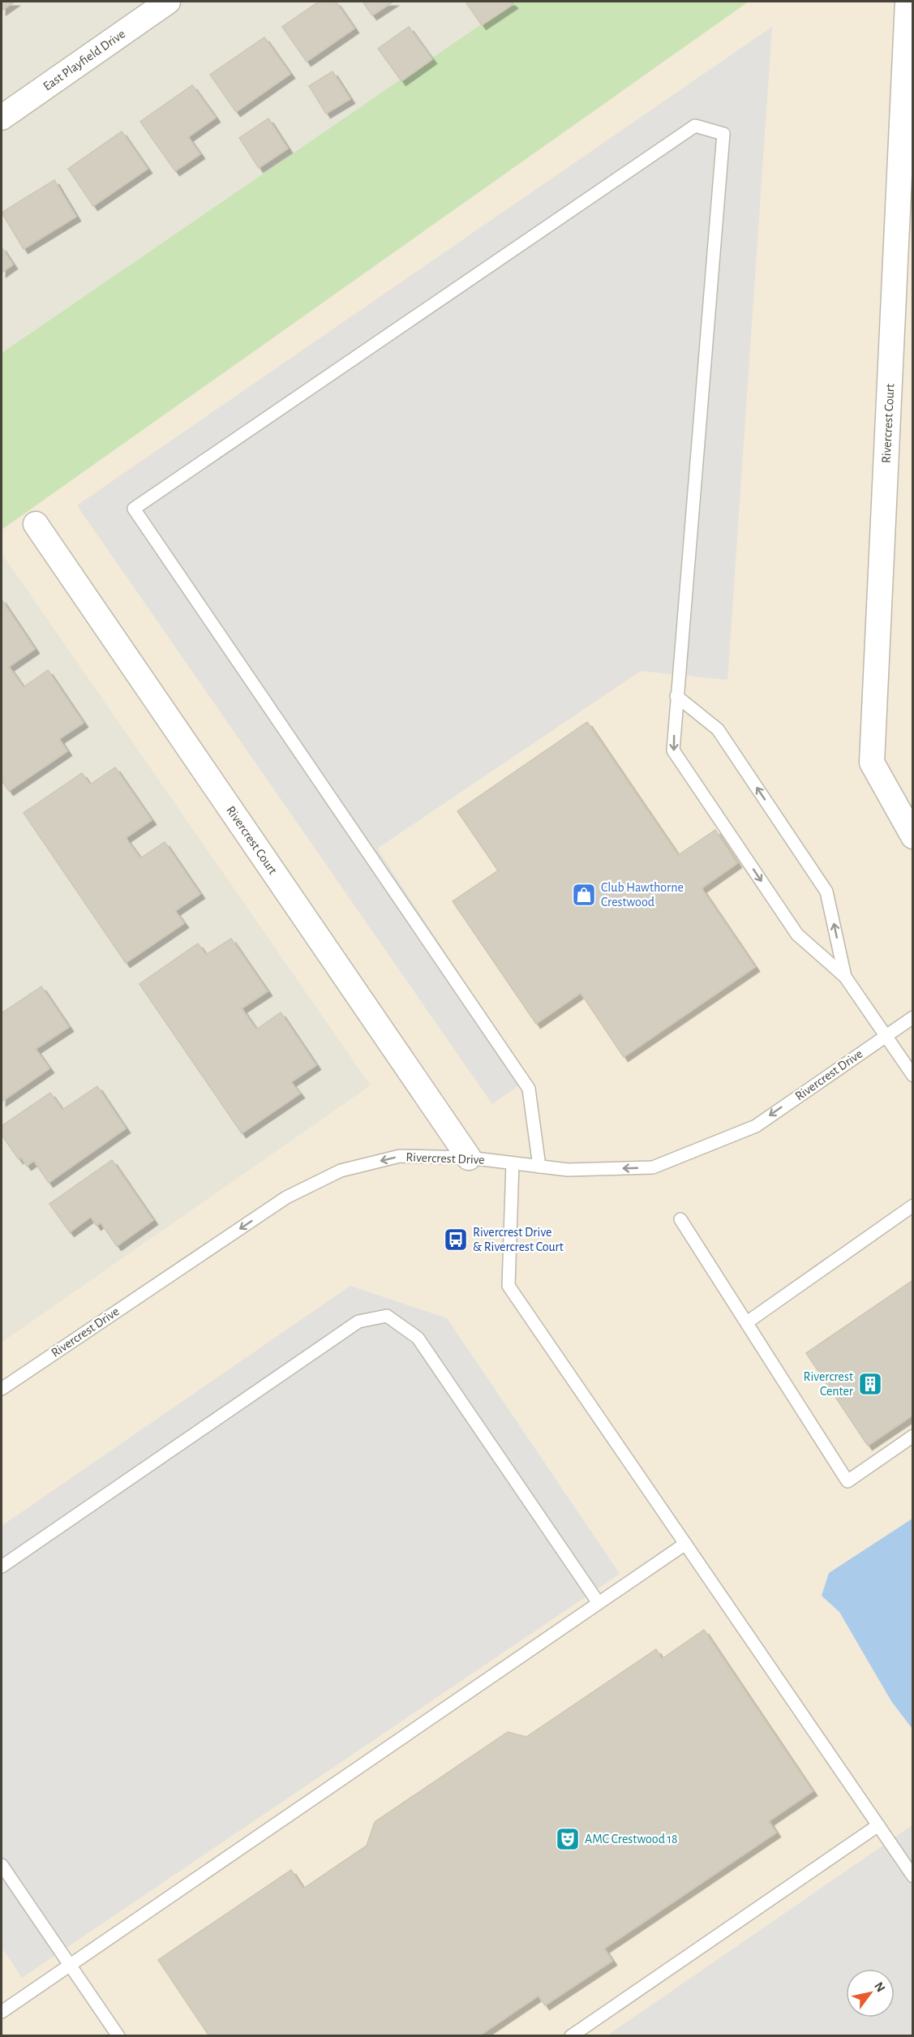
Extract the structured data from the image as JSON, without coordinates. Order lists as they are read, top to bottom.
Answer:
{
  "streets": {
    "street": ["East Playfield Drive", "Rivercrest Court"],
    "lane": ["Rivercrest Drive"]
  },
  "crossings": [
    ["Rivercrest Court", "Rivercrest Drive"]
  ],
  "one_way": ["Rivercrest Drive"],
  "places": {
    "shop": ["Club Hawthorne Crestwood"],
    "bus stop": ["Rivercrest Drive & Rivercrest Court"],
    "building": ["Rivercrest Center"],
    "theatre": ["AMC Crestwood 18"]
  },
  "north": "top right"
}
